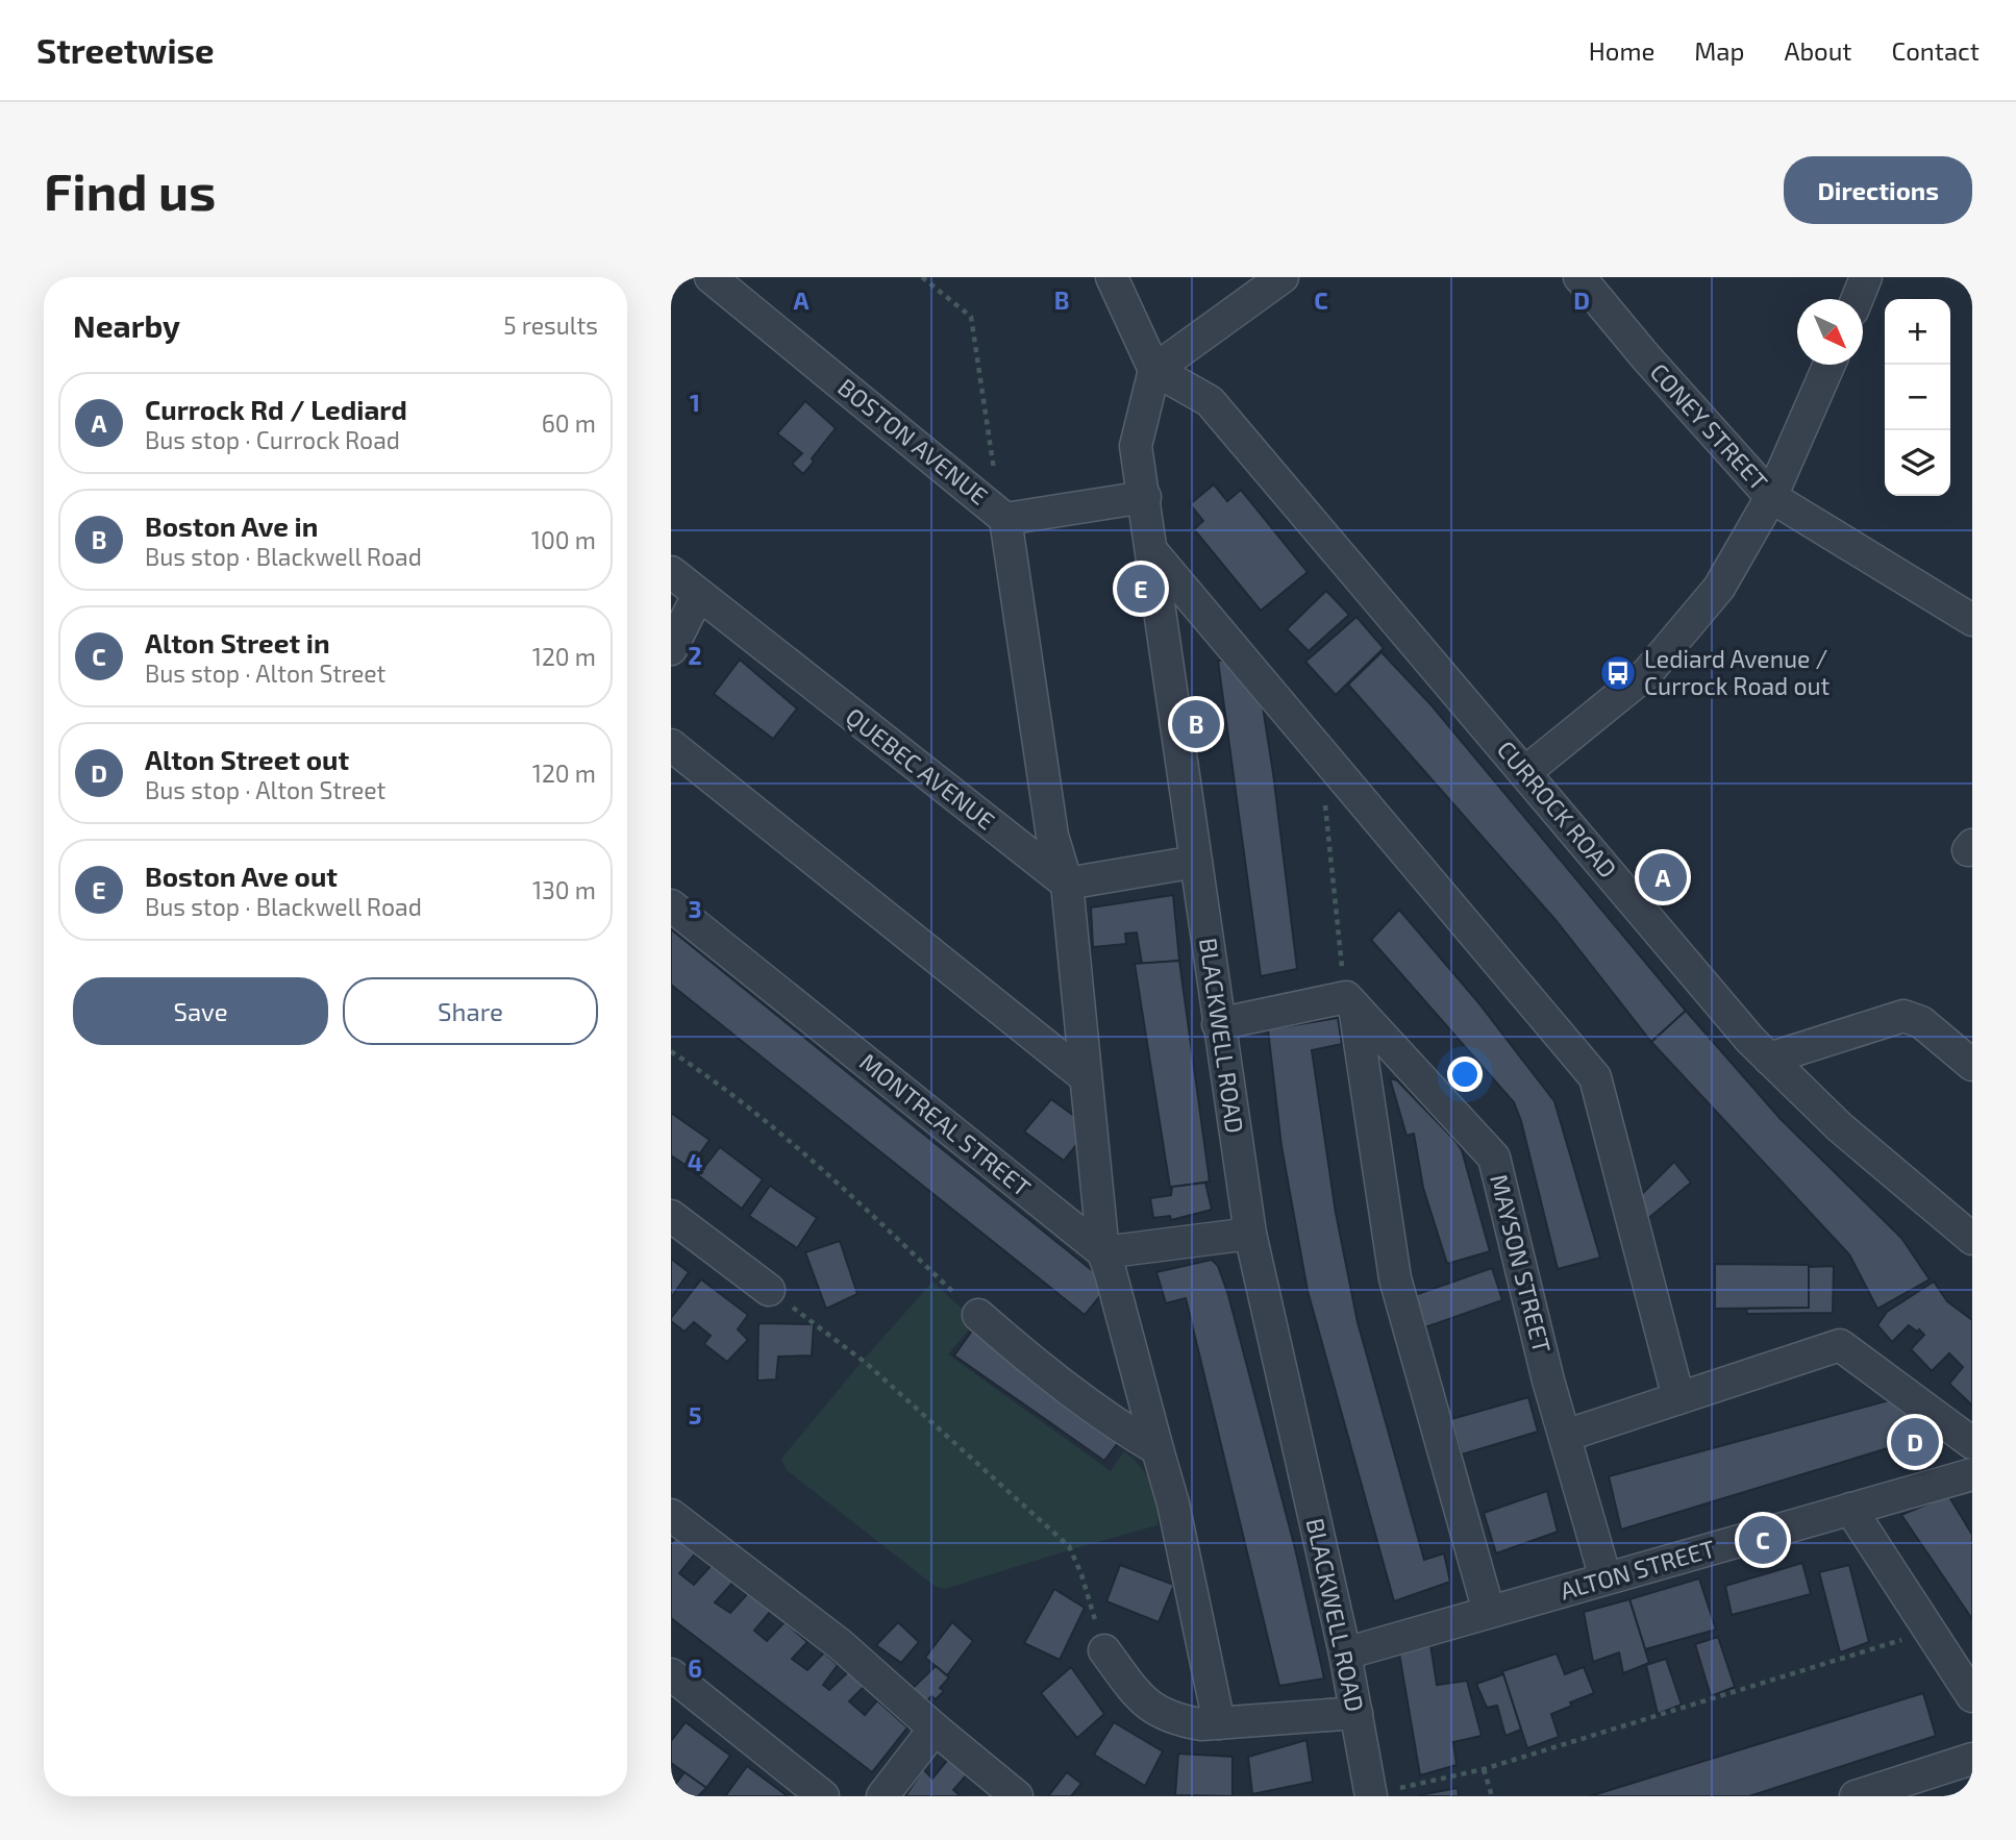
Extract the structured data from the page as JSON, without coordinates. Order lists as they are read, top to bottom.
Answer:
{
  "streets": {
    "street": [
      "CONEY STREET",
      "BOSTON AVENUE",
      "QUEBEC AVENUE",
      "CURROCK ROAD",
      "BLACKWELL ROAD",
      "MONTREAL STREET",
      "MAYSON STREET",
      "ALTON STREET"
    ]
  },
  "crossings": [
    ["BOSTON AVENUE", "BLACKWELL ROAD"],
    ["CURROCK ROAD", "BLACKWELL ROAD"],
    ["BLACKWELL ROAD", "ALTON STREET"],
    ["MAYSON STREET", "ALTON STREET"]
  ],
  "places": {
    "bus stop": ["Lediard Avenue / Currock Road out"]
  },
  "north": "bottom right",
  "page": {
    "header": "Streetwise",
    "nav": [
      "Home",
      "Map",
      "About",
      "Contact"
    ],
    "buttons": [
      "Directions",
      ["Save", "Share"]
    ],
    "title": "Find us",
    "heading": ["Nearby", "5 results"],
    "map_buttons": ["+", "−"],
    "list": [
      {
        "mark": "A",
        "name": "Currock Rd / Lediard",
        "note": "Bus stop · Currock Road",
        "value": "60 m"
      },
      {
        "mark": "B",
        "name": "Boston Ave in",
        "note": "Bus stop · Blackwell Road",
        "value": "100 m"
      },
      {
        "mark": "C",
        "name": "Alton Street in",
        "note": "Bus stop · Alton Street",
        "value": "120 m"
      },
      {
        "mark": "D",
        "name": "Alton Street out",
        "note": "Bus stop · Alton Street",
        "value": "120 m"
      },
      {
        "mark": "E",
        "name": "Boston Ave out",
        "note": "Bus stop · Blackwell Road",
        "value": "130 m"
      }
    ],
    "pins": [
      "E",
      "B",
      "A",
      "D",
      "C"
    ]
  },
  "grid": {
    "columns": [
      "A",
      "B",
      "C",
      "D"
    ],
    "rows": [
      "1",
      "2",
      "3",
      "4",
      "5",
      "6"
    ]
  }
}
